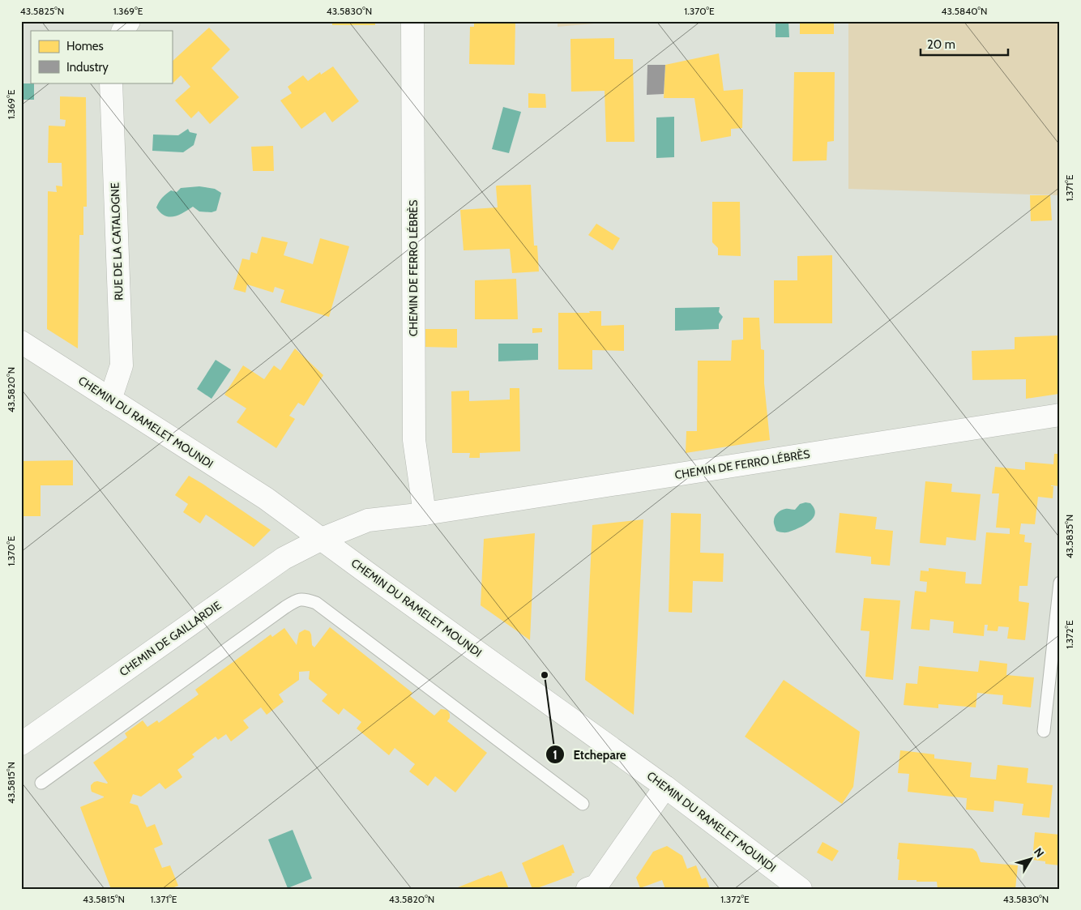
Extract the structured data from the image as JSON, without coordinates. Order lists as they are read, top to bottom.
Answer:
{
  "streets": {
    "street": [
      "RUE DE LA CATALOGNE",
      "CHEMIN DE FERRO LÉBRÈS",
      "CHEMIN DU RAMELET MOUNDI",
      "CHEMIN DE GAILLARDIE"
    ]
  },
  "crossings": [
    ["RUE DE LA CATALOGNE", "CHEMIN DU RAMELET MOUNDI"],
    ["CHEMIN DE FERRO LÉBRÈS", "CHEMIN DU RAMELET MOUNDI"],
    ["CHEMIN DE FERRO LÉBRÈS", "CHEMIN DE GAILLARDIE"],
    ["CHEMIN DU RAMELET MOUNDI", "CHEMIN DE GAILLARDIE"]
  ],
  "places": ["Etchepare"],
  "legend": ["Homes", "Industry"],
  "scale_bar": "20 m",
  "north": "top right",
  "coordinates": [
    "43.5825°N",
    "1.369°E",
    "43.5830°N",
    "1.370°E",
    "43.5840°N",
    "1.371°E",
    "43.5820°N",
    "43.5835°N",
    "1.372°E",
    "43.5815°N"
  ]
}
